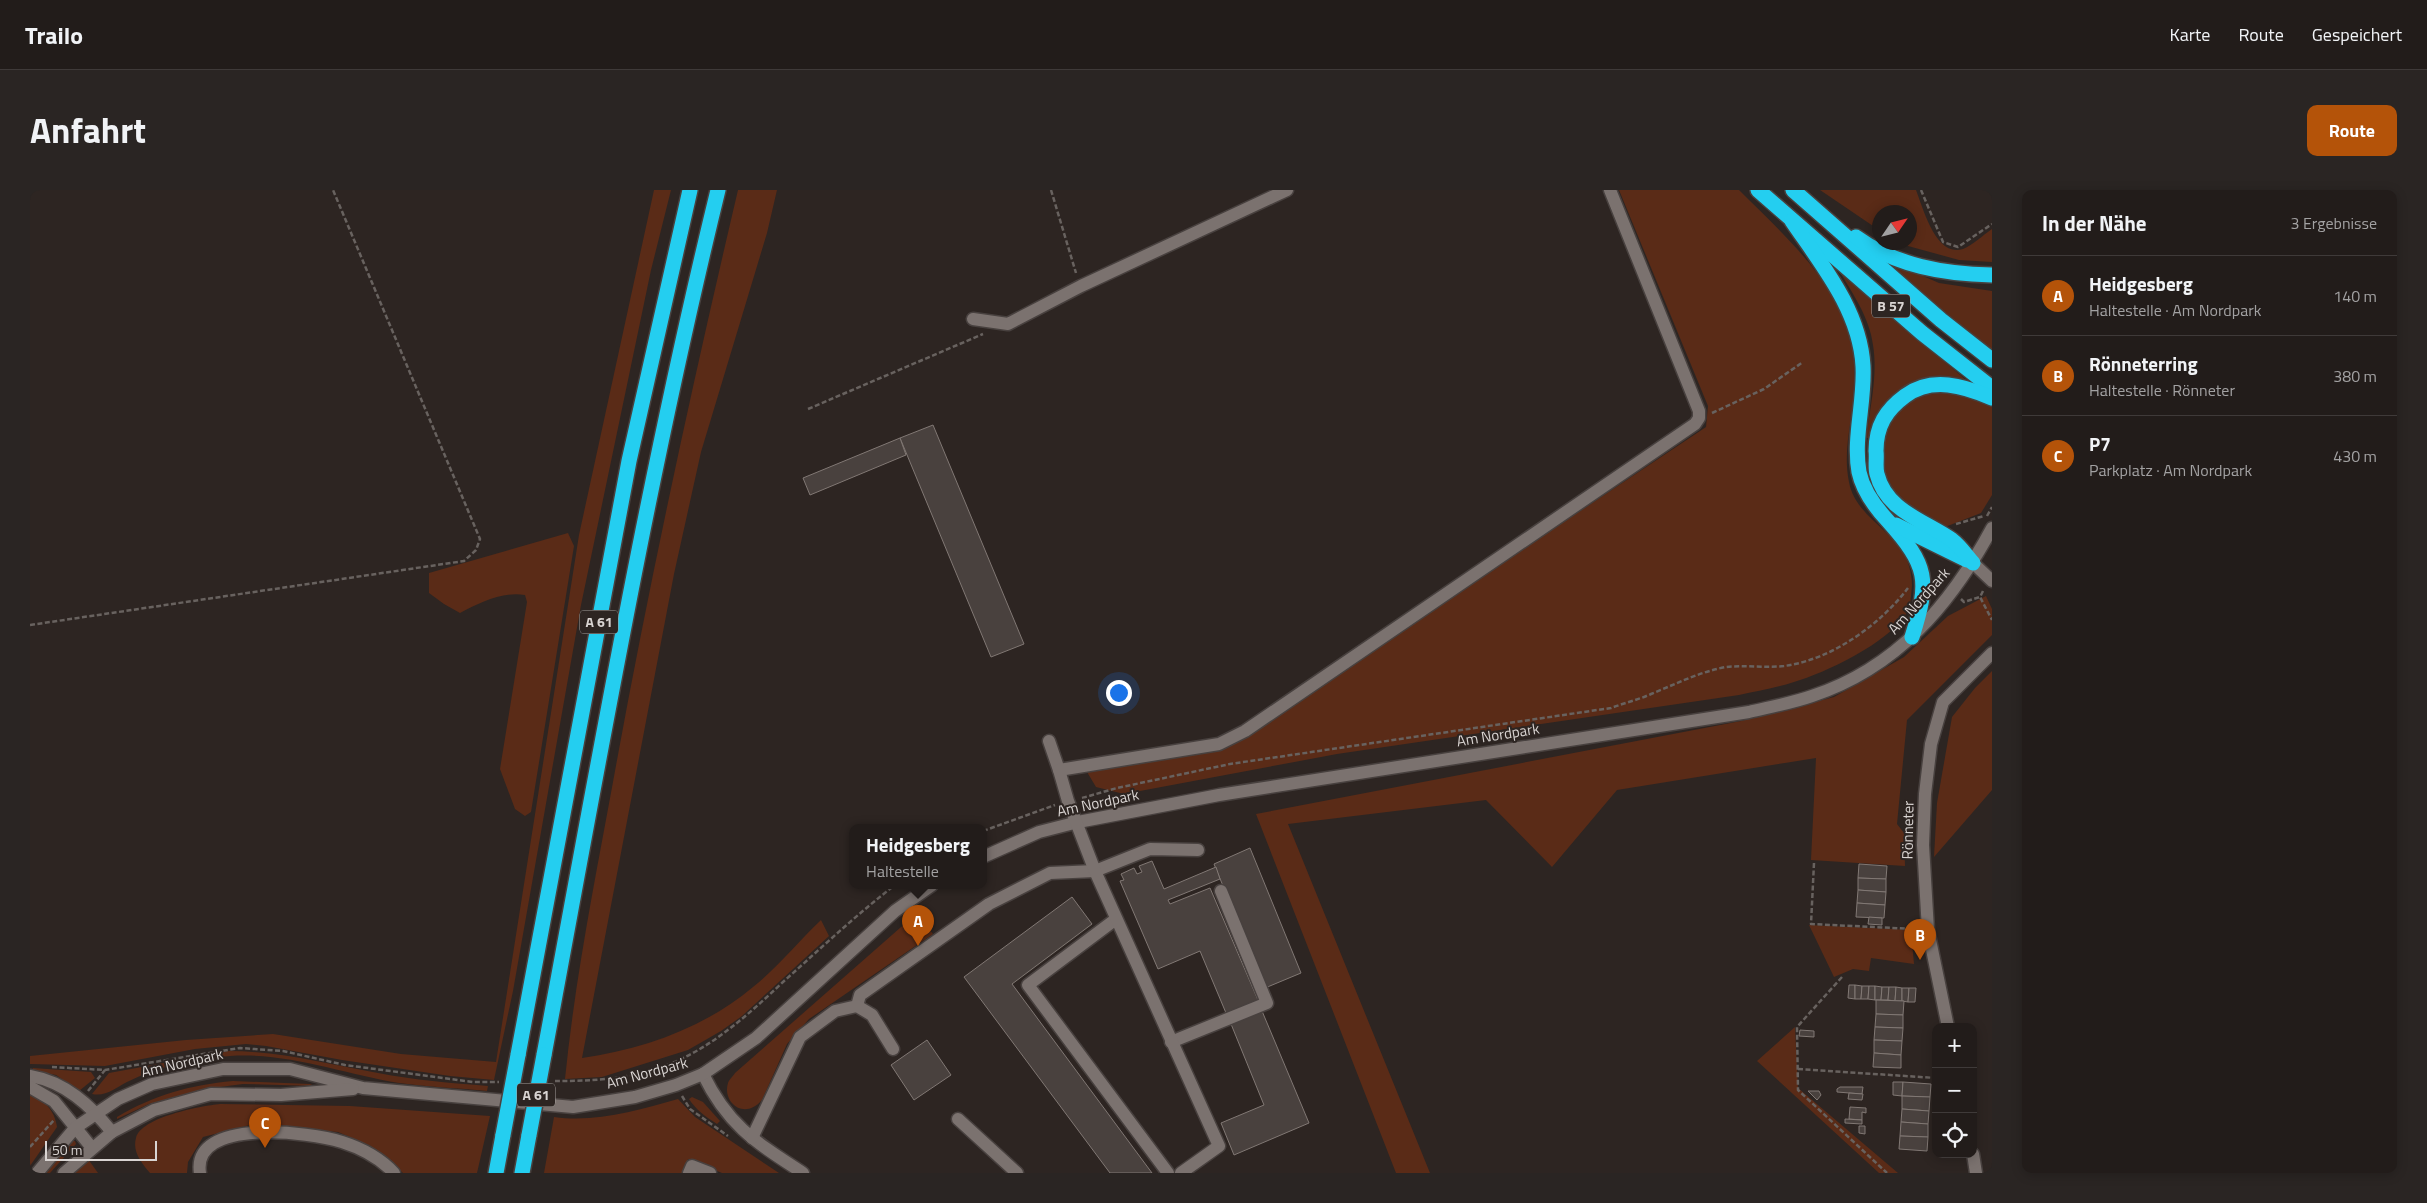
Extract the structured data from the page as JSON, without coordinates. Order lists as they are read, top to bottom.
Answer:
{
  "streets": {
    "highway": ["B 57", "A 61"],
    "street": ["Am Nordpark", "Rönneter"]
  },
  "scale_bar": "50 m",
  "north": "top right",
  "page": {
    "header": "Trailo",
    "nav": ["Karte", "Route", "Gespeichert"],
    "title": "Anfahrt",
    "buttons": "Route",
    "heading": ["In der Nähe", "3 Ergebnisse"],
    "list": [
      {
        "mark": "A",
        "name": "Heidgesberg",
        "note": "Haltestelle · Am Nordpark",
        "value": "140 m"
      },
      {
        "mark": "B",
        "name": "Rönneterring",
        "note": "Haltestelle · Rönneter",
        "value": "380 m"
      },
      {
        "mark": "C",
        "name": "P7",
        "note": "Parkplatz · Am Nordpark",
        "value": "430 m"
      }
    ],
    "popup": ["Heidgesberg", "Haltestelle"],
    "pins": ["A", "B", "C"],
    "map_buttons": ["+", "−"],
    "scale": "50 m"
  }
}
